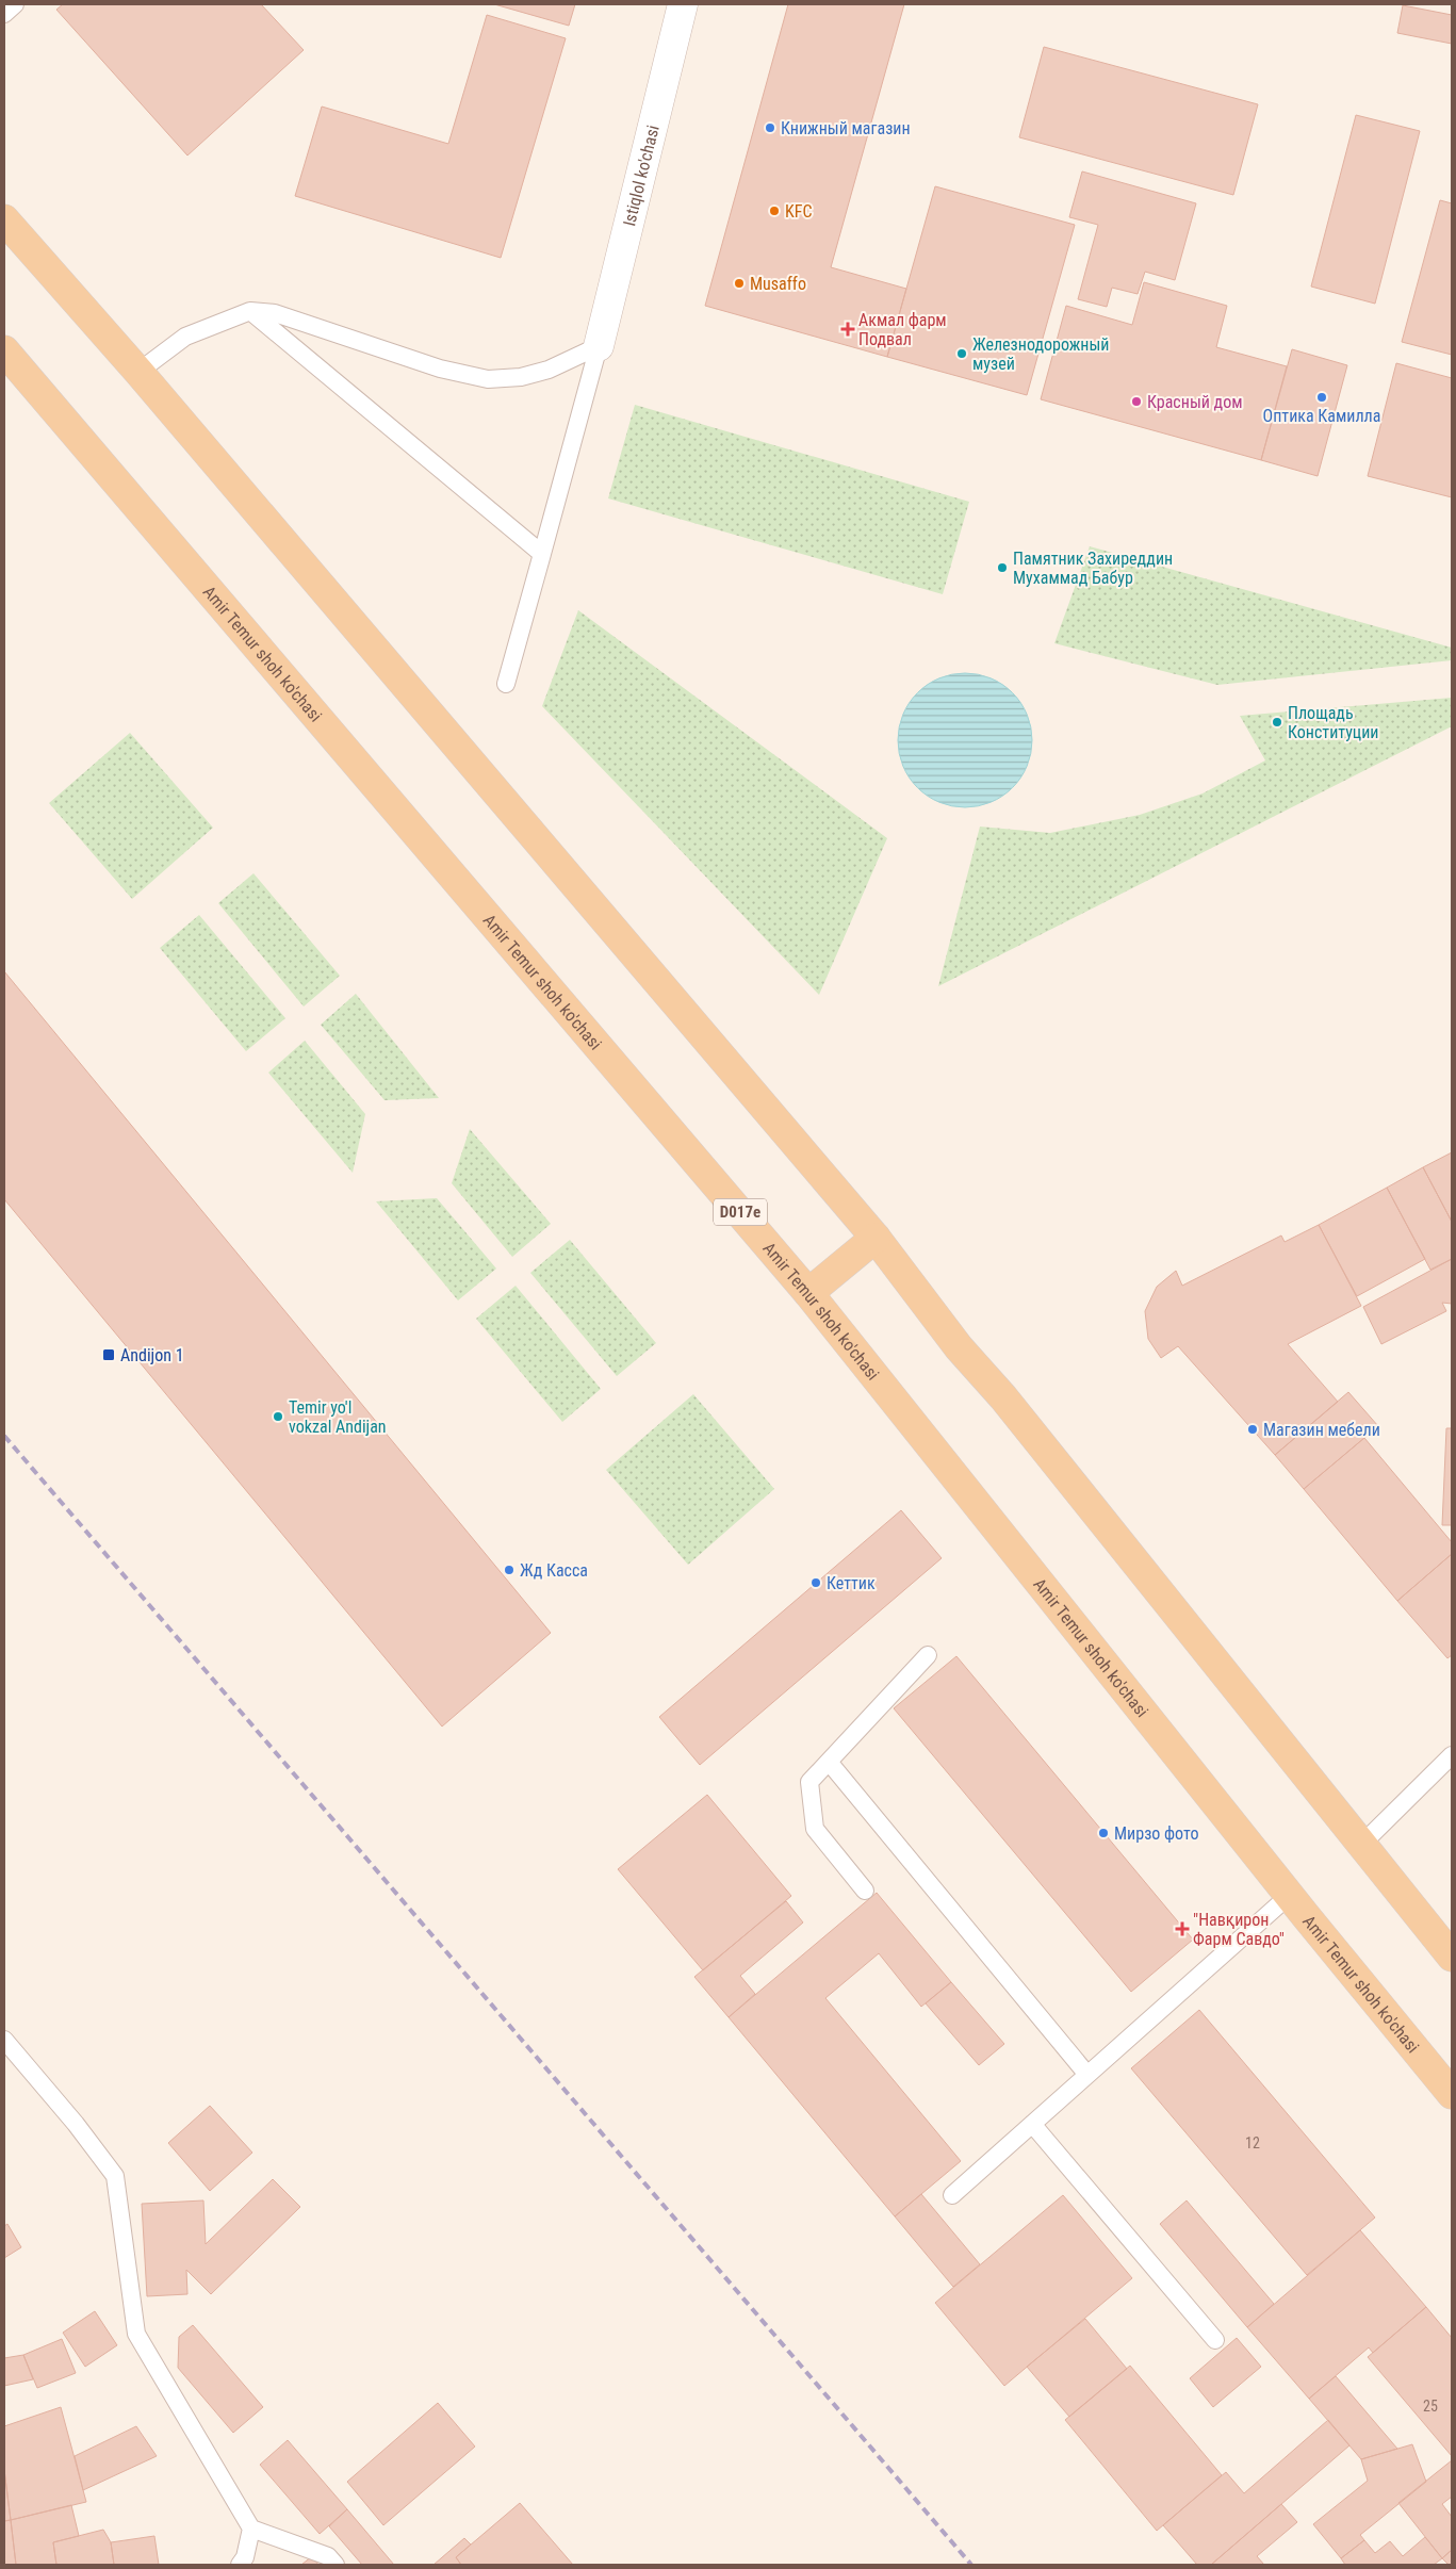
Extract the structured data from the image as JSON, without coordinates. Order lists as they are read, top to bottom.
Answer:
{
  "streets": {
    "main road": ["Amir Temur shoh ko'chasi", "D017e"],
    "street": ["Istiqlol ko'chasi"]
  },
  "places": {
    "other": [
      "Книжный магазин",
      "KFC",
      "Musaffo",
      "Железнодорожный музей",
      "Оптика Камилла",
      "Красный дом",
      "Памятник Захиреддин Мухаммад Бабур",
      "Площадь Конституции",
      "Temir yo'l vokzal Andijan",
      "Магазин мебели",
      "Жд Касса",
      "Кеттик",
      "Мирзо фото"
    ],
    "health": ["Акмал фарм Подвал", "\"Навқирон Фарм Савдо\""],
    "transit": ["Andijon 1"]
  },
  "house_numbers": ["12", "25"]
}
